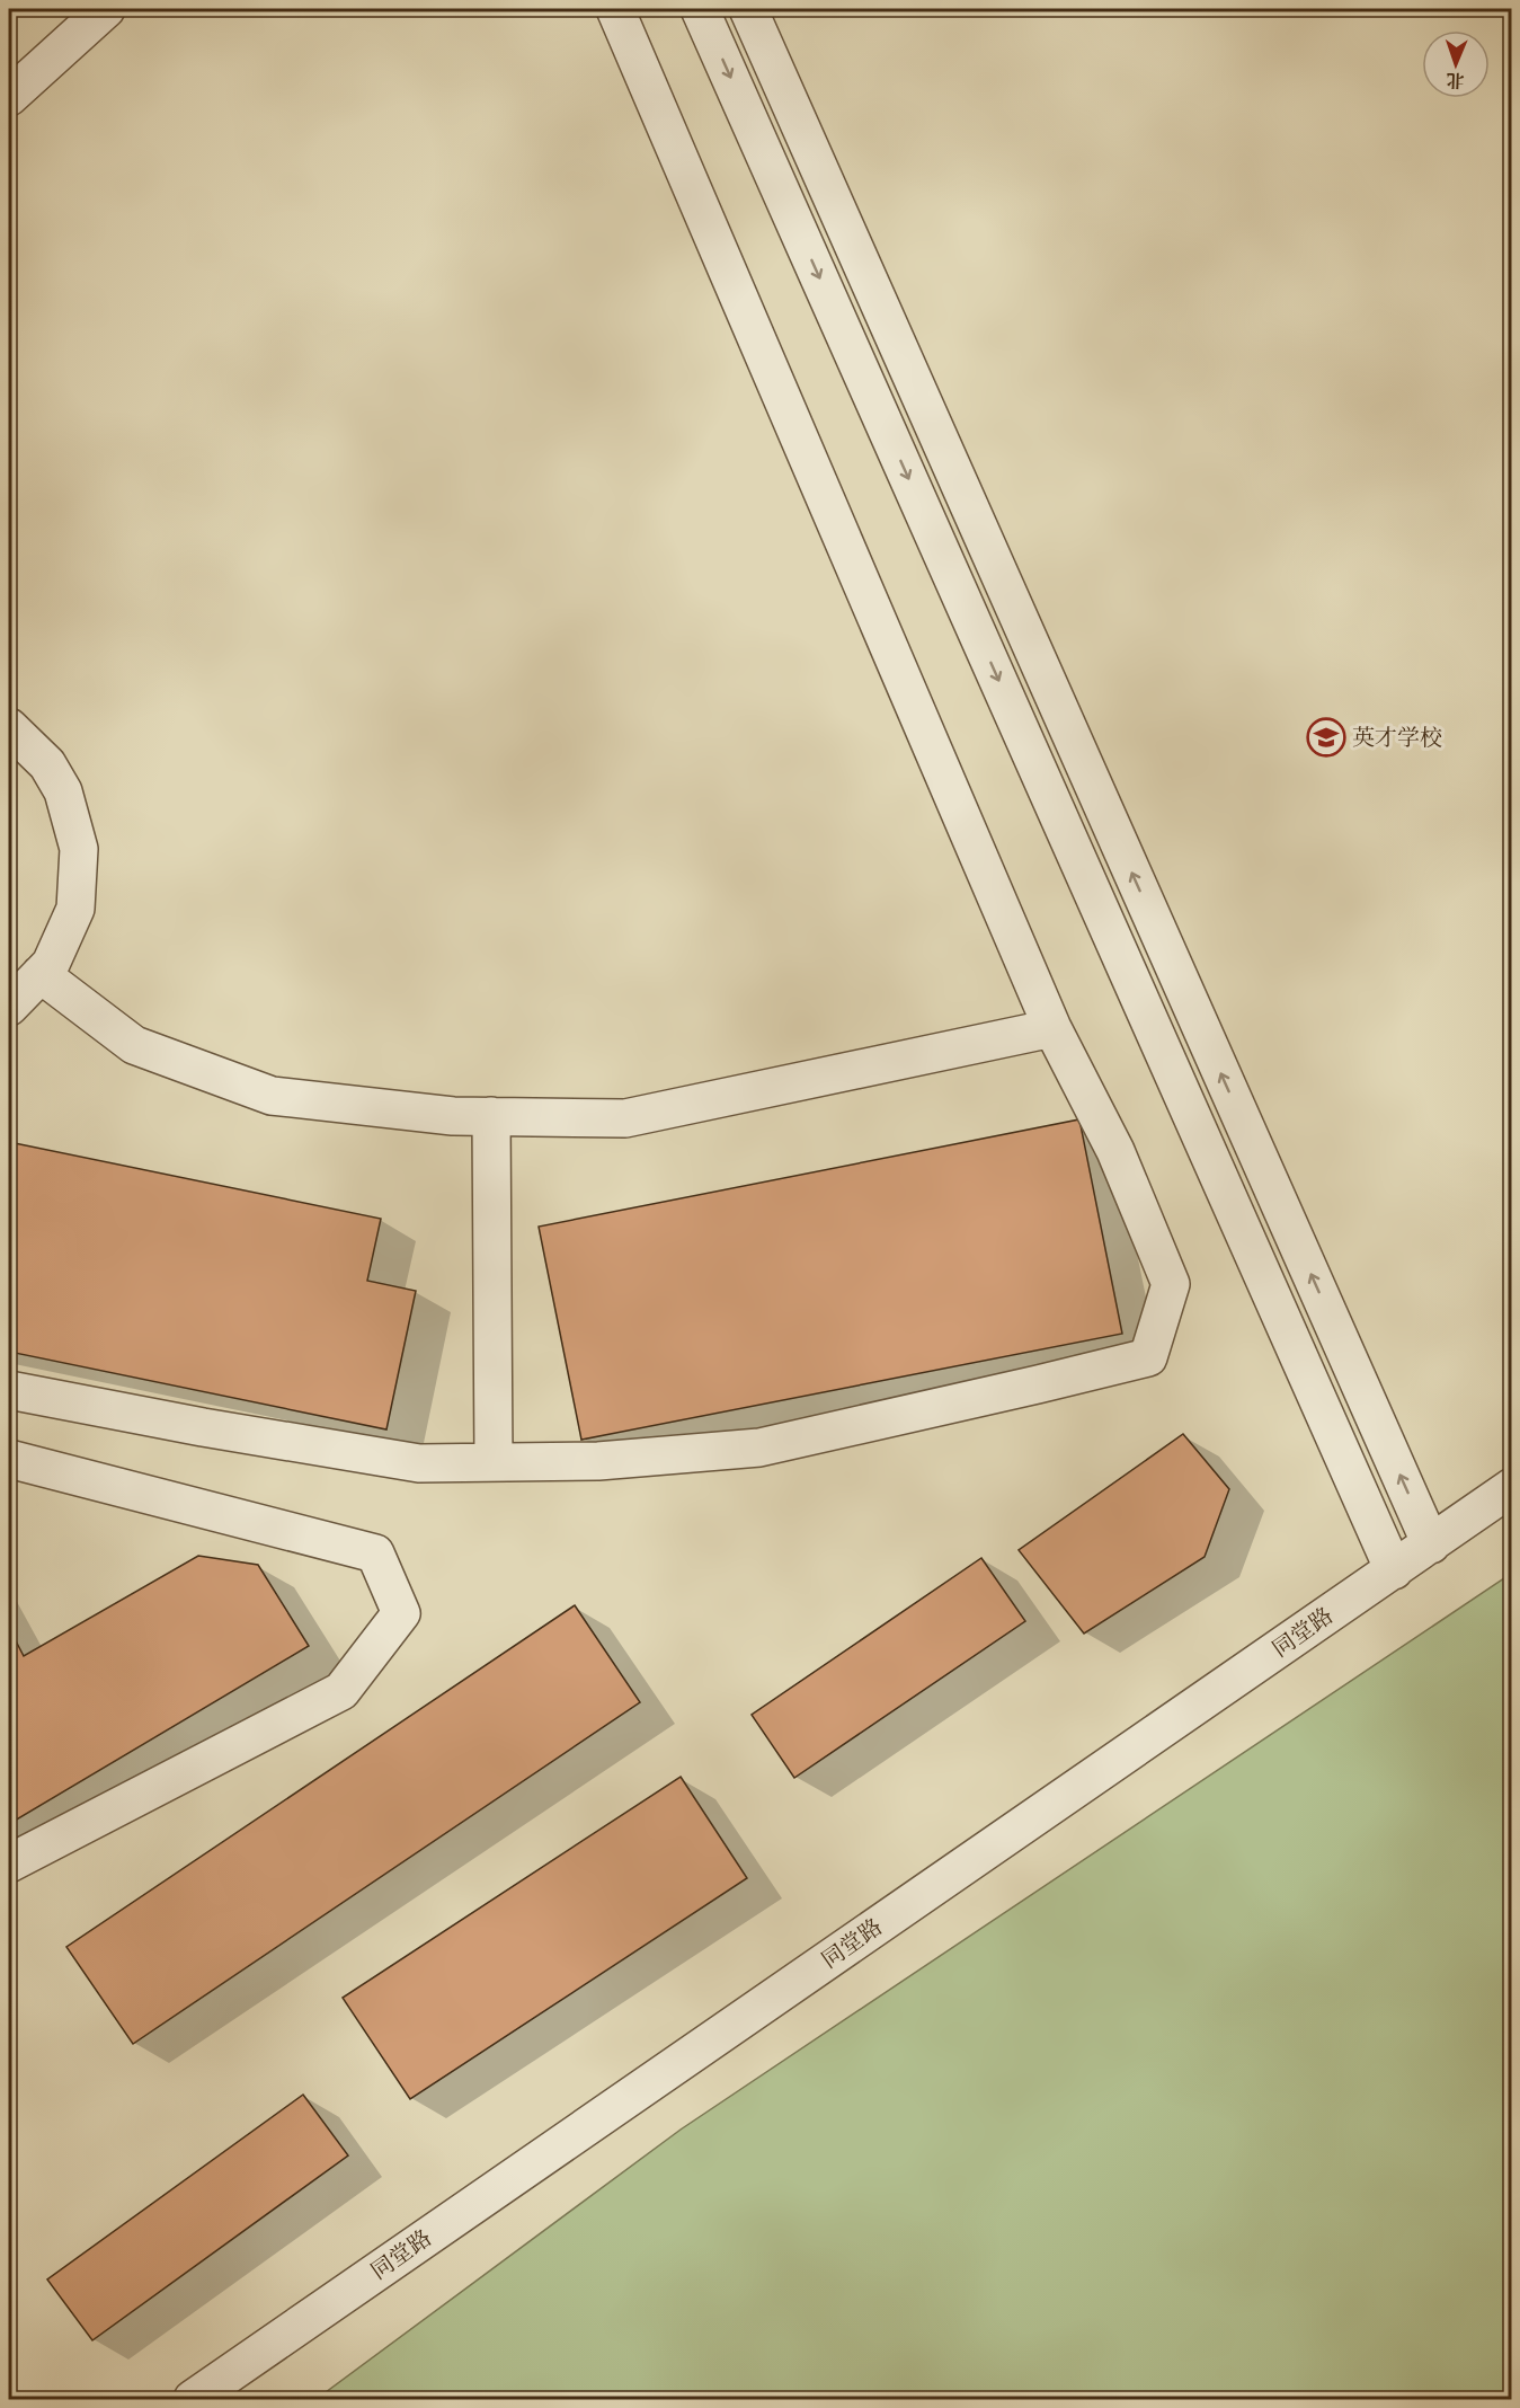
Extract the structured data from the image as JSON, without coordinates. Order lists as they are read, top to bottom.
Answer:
{
  "streets": {
    "street": ["同堂路"]
  },
  "places": {
    "school or university": ["英才学校"]
  },
  "north": "bottom"
}
